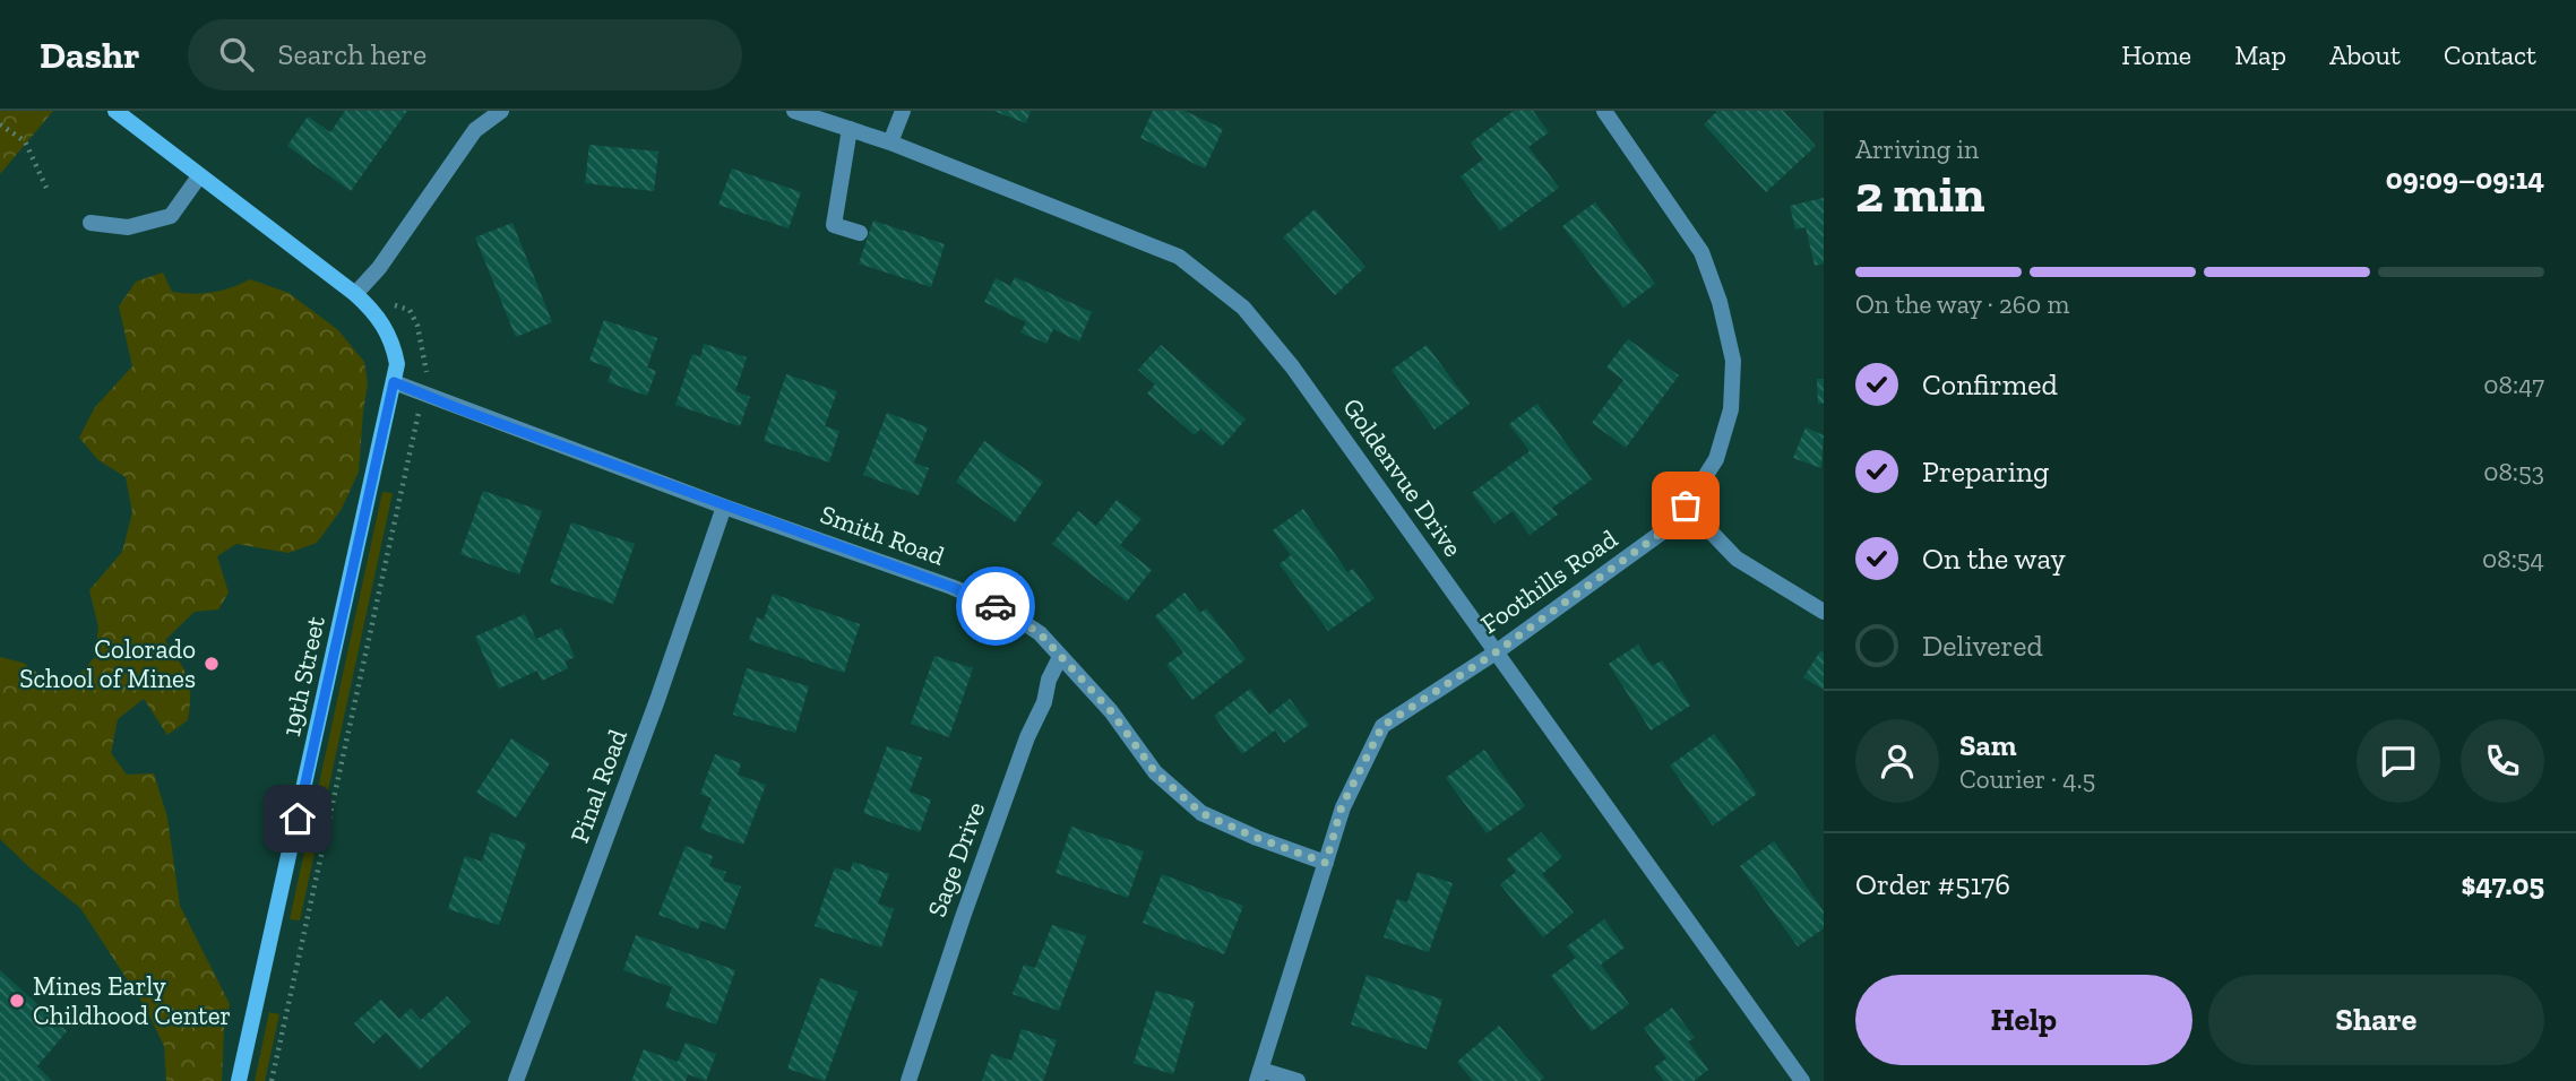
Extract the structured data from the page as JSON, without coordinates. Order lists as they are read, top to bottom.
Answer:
{
  "streets": {
    "street": [
      "Goldenvue Drive",
      "Smith Road",
      "Foothills Road",
      "19th Street",
      "Pinal Road",
      "Sage Drive"
    ]
  },
  "crossings": [
    ["Goldenvue Drive", "Foothills Road"],
    ["Smith Road", "Foothills Road"],
    ["Smith Road", "19th Street"],
    ["Smith Road", "Pinal Road"],
    ["Smith Road", "Sage Drive"]
  ],
  "places": ["Colorado School of Mines", "Mines Early Childhood Center"],
  "page": {
    "header": "Dashr",
    "search": "Search here",
    "nav": [
      "Home",
      "Map",
      "About",
      "Contact"
    ],
    "heading": ["2 min", "Arriving in", "09:09–09:14"],
    "panel": [
      "Sam",
      "Courier · 4.5",
      "Order #5176",
      "$47.05"
    ],
    "bar": "On the way · 260 m",
    "list": [
      ["Confirmed", "08:47"],
      ["Preparing", "08:53"],
      ["On the way", "08:54"],
      "Delivered"
    ],
    "buttons": ["Help", "Share"]
  }
}
